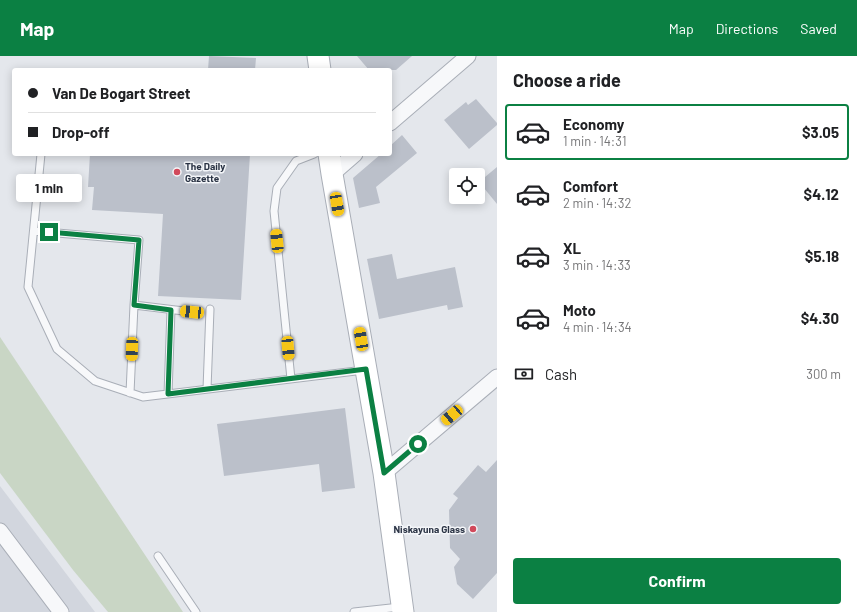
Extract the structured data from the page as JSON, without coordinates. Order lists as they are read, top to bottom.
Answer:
{
  "places": ["The Daily Gazette", "Niskayuna Glass"],
  "page": {
    "header": "Map",
    "nav": ["Map", "Directions", "Saved"],
    "heading": "Choose a ride",
    "banner": ["Van De Bogart Street", "Drop-off"],
    "list": [
      {
        "name": "Economy",
        "note": "1 min · 14:31",
        "value": "$3.05"
      },
      {
        "name": "Comfort",
        "note": "2 min · 14:32",
        "value": "$4.12"
      },
      {
        "name": "XL",
        "note": "3 min · 14:33",
        "value": "$5.18"
      },
      {
        "name": "Moto",
        "note": "4 min · 14:34",
        "value": "$4.30"
      }
    ],
    "bubble": "1 min",
    "pay": ["Cash", "300 m"],
    "buttons": "Confirm"
  }
}
